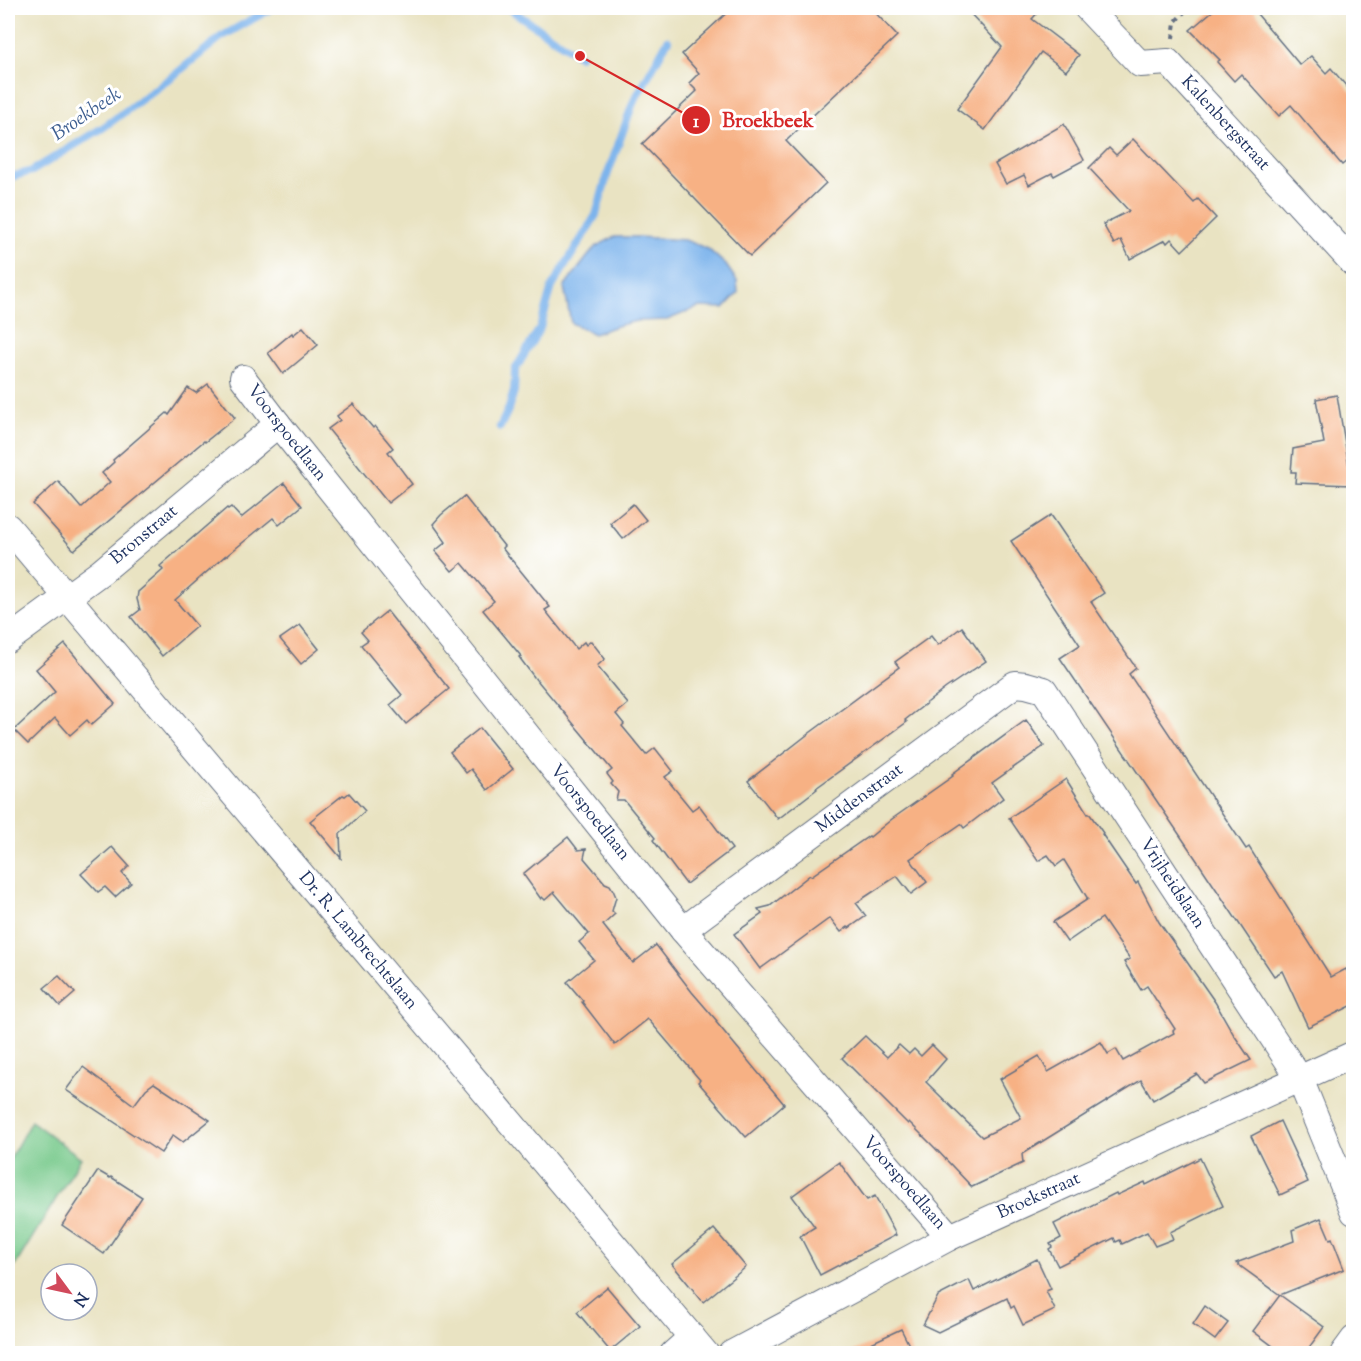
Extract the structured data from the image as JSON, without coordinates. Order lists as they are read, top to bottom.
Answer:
{
  "streets": {
    "street": [
      "Kalenbergstraat",
      "Voorspoedlaan",
      "Bronstraat",
      "Middenstraat",
      "Vrijheidslaan",
      "Dr. R. Lambrechtslaan",
      "Broekstraat"
    ]
  },
  "crossings": [
    ["Voorspoedlaan", "Bronstraat"],
    ["Voorspoedlaan", "Middenstraat"],
    ["Voorspoedlaan", "Broekstraat"],
    ["Bronstraat", "Dr. R. Lambrechtslaan"],
    ["Middenstraat", "Vrijheidslaan"],
    ["Vrijheidslaan", "Broekstraat"]
  ],
  "water": ["Broekbeek"],
  "places": ["Broekbeek"],
  "north": "bottom right"
}
